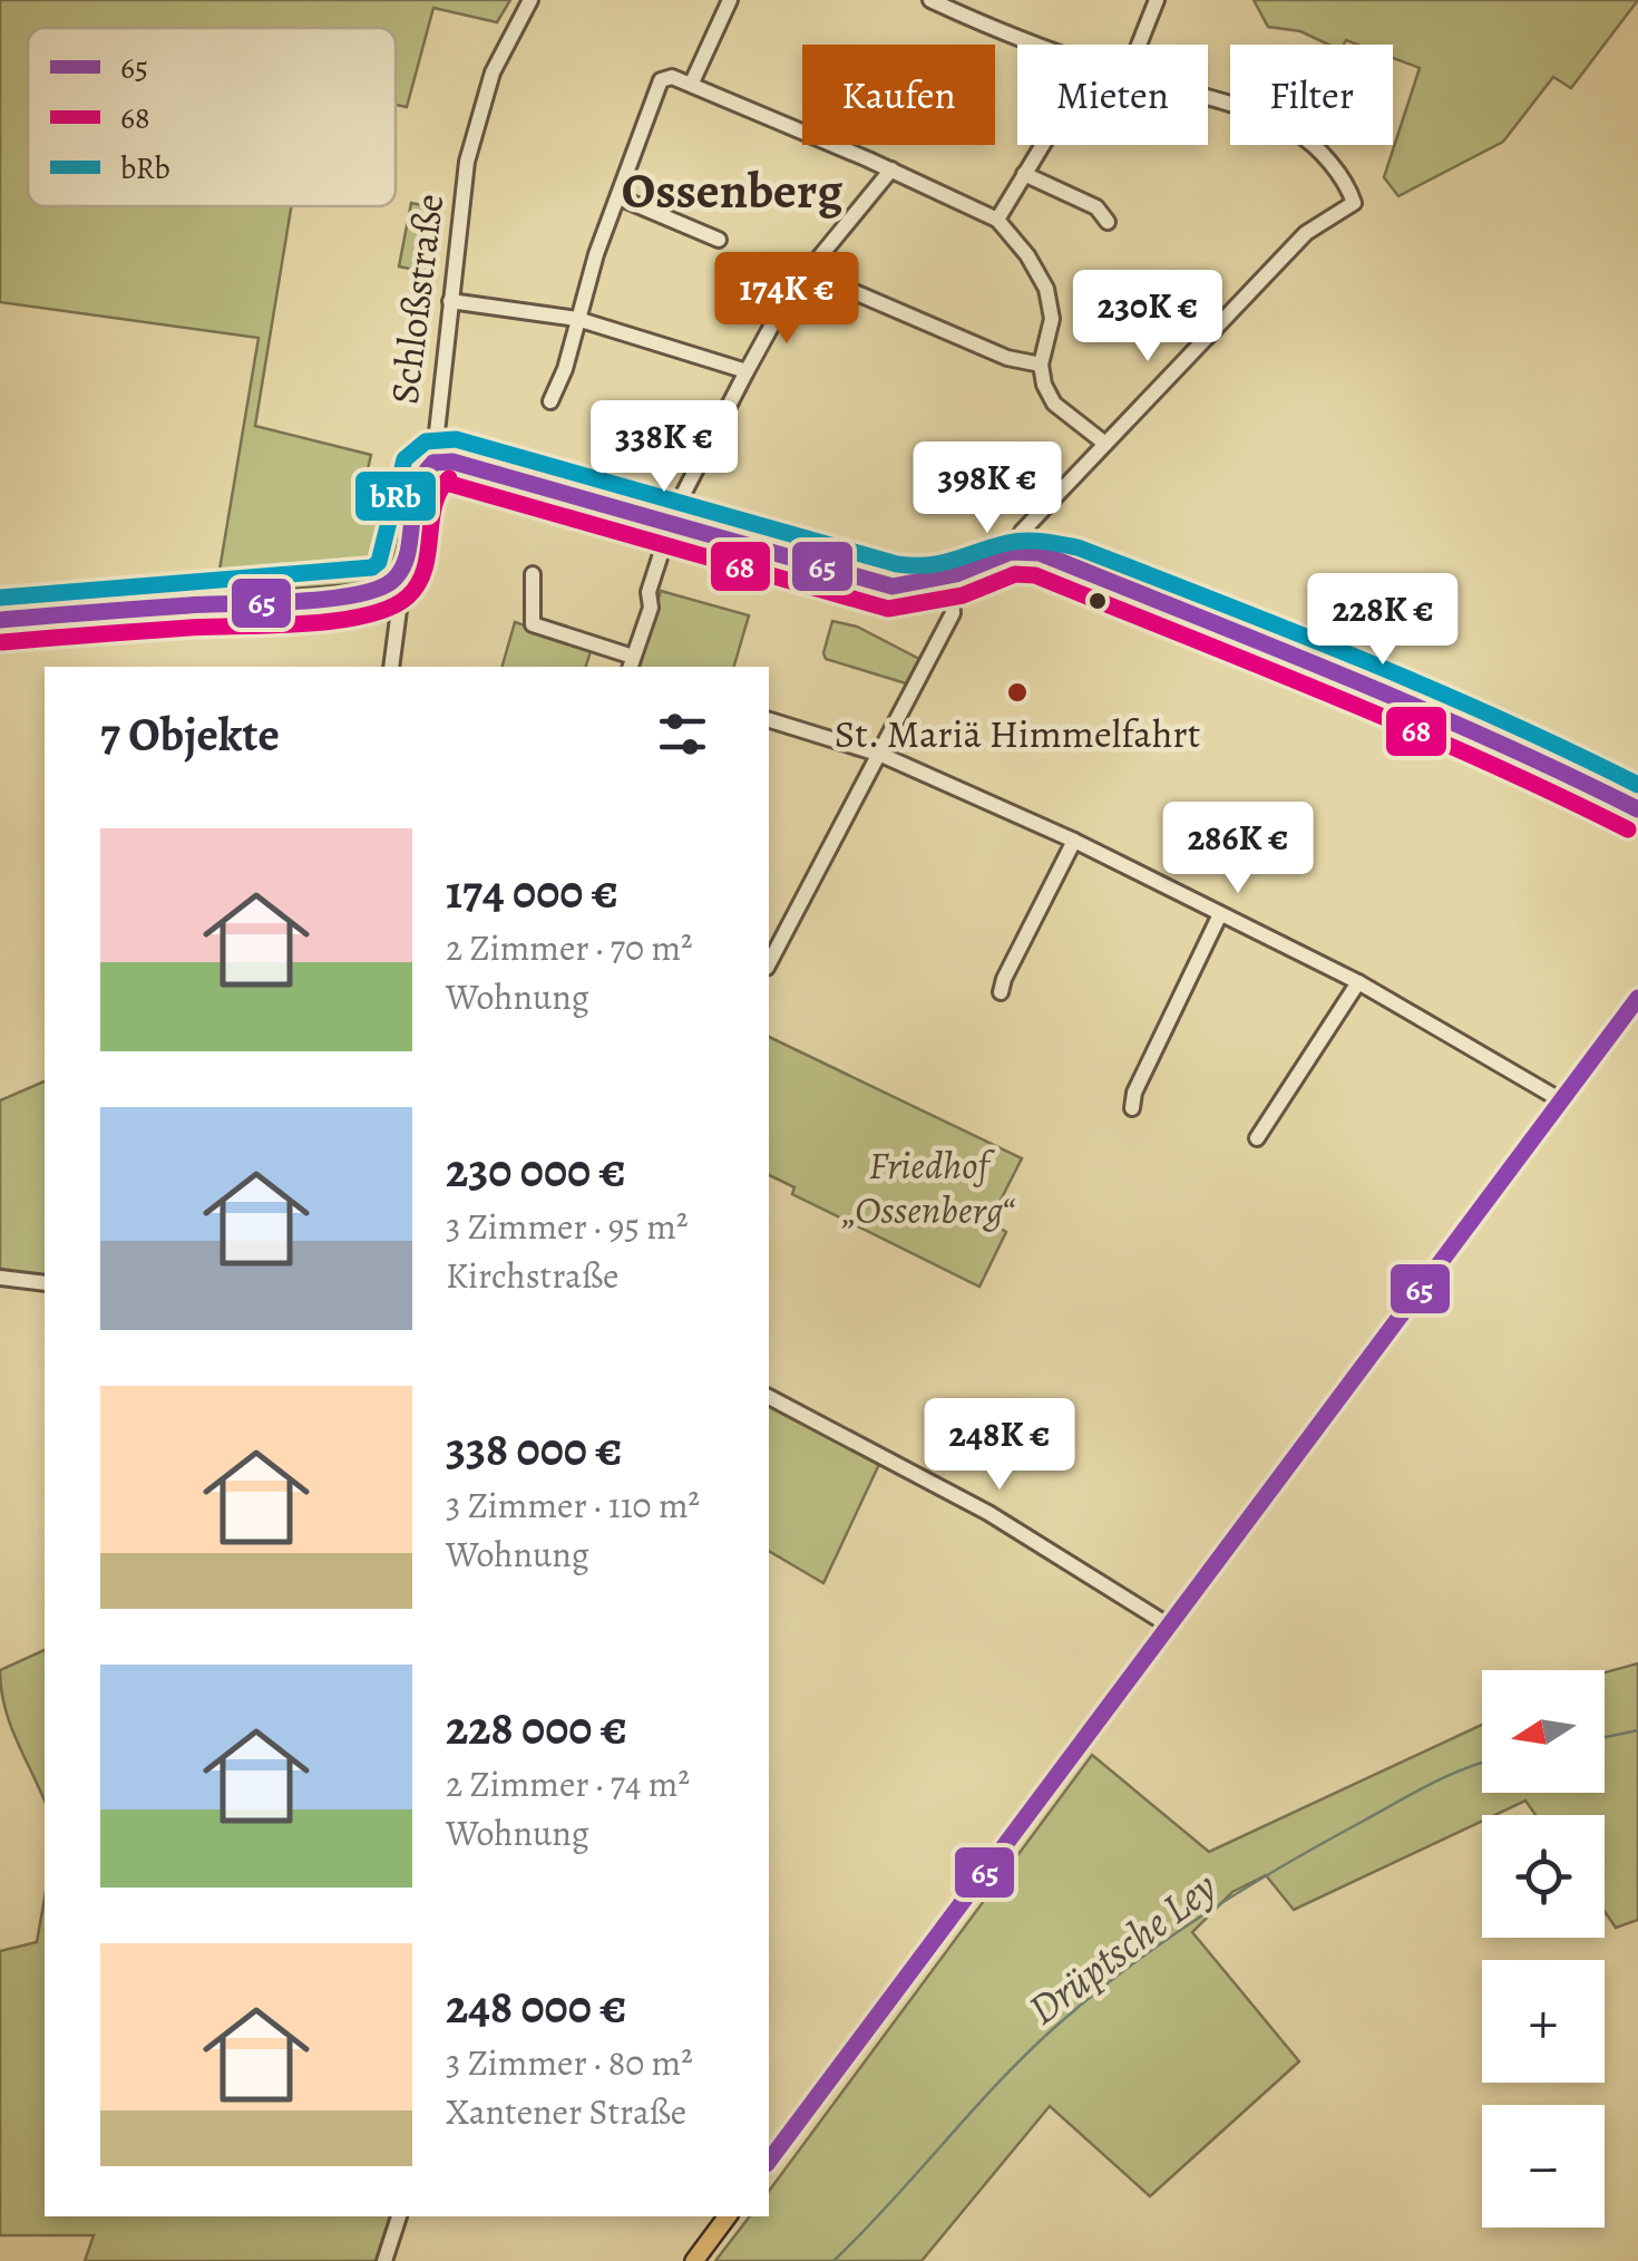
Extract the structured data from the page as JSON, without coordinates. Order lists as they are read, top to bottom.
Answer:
{
  "streets": {
    "street": ["Schloßstraße"]
  },
  "districts": ["Ossenberg"],
  "water": ["Drüptsche Ley"],
  "parks": ["Friedhof „Ossenberg“"],
  "places": ["St. Mariä Himmelfahrt"],
  "lines": ["transit line bRb", "transit line 65", "transit line 68"],
  "legend": ["65", "68", "bRb"],
  "north": "left",
  "page": {
    "chip": ["Kaufen", "Mieten", "Filter"],
    "price": [
      "174K €",
      "230K €",
      "338K €",
      "398K €",
      "228K €",
      "286K €",
      "248K €"
    ],
    "heading": "7 Objekte",
    "list": [
      {
        "name": "174 000 €",
        "note": "2 Zimmer · 70 m² · Wohnung"
      },
      {
        "name": "230 000 €",
        "note": "3 Zimmer · 95 m² · Kirchstraße"
      },
      {
        "name": "338 000 €",
        "note": "3 Zimmer · 110 m² · Wohnung"
      },
      {
        "name": "228 000 €",
        "note": "2 Zimmer · 74 m² · Wohnung"
      },
      {
        "name": "248 000 €",
        "note": "3 Zimmer · 80 m² · Xantener Straße"
      }
    ],
    "map_buttons": ["+", "−"]
  }
}
